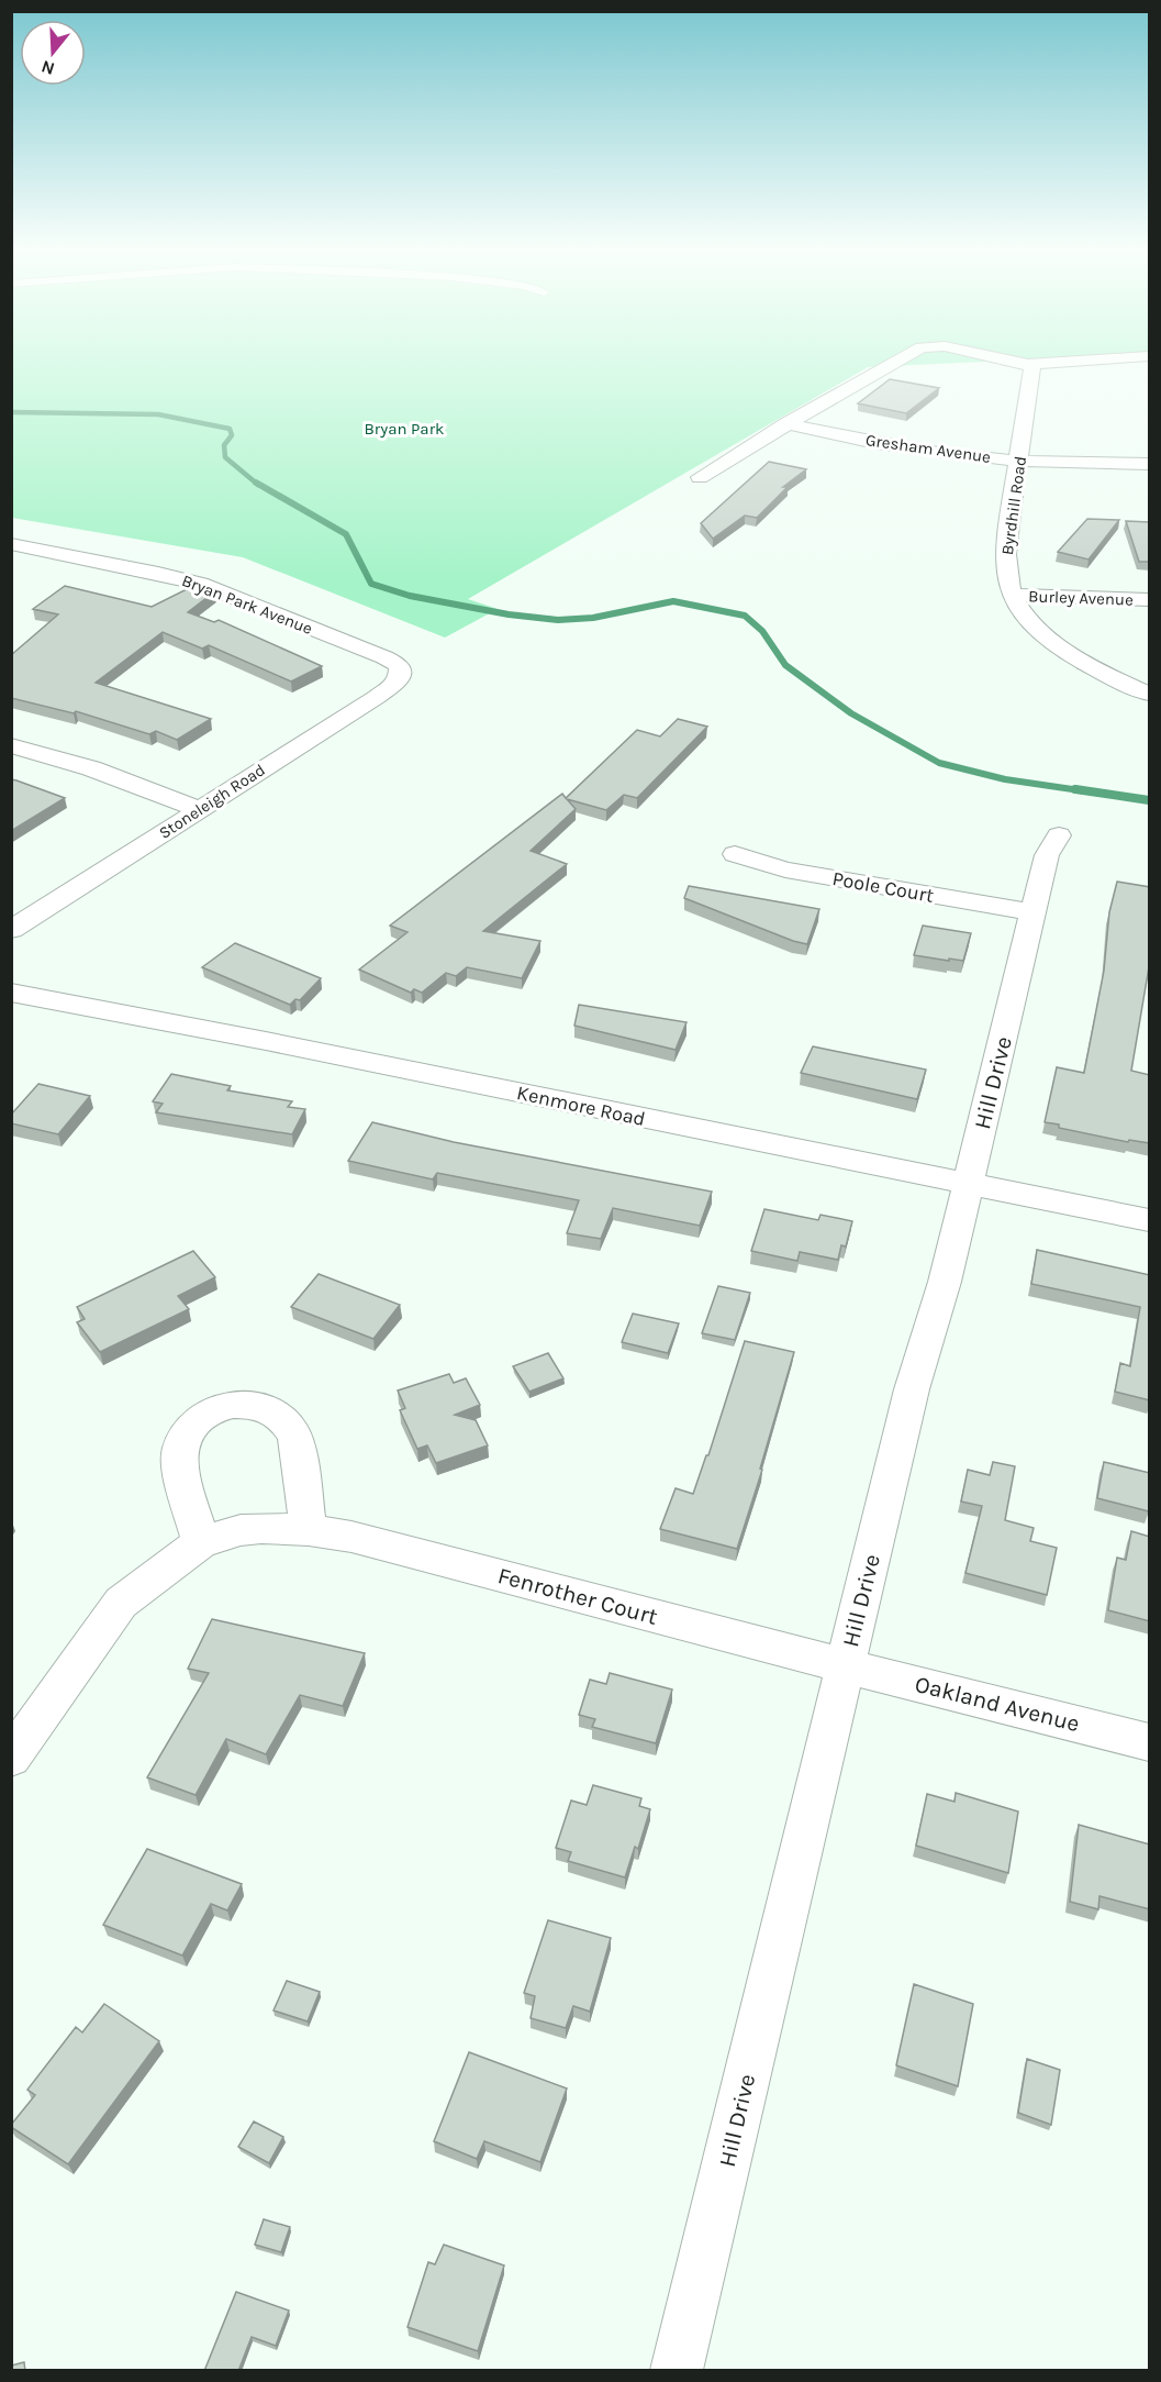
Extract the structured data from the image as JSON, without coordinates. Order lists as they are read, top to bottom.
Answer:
{
  "streets": {
    "street": [
      "Gresham Avenue",
      "Byrdhill Road",
      "Burley Avenue",
      "Bryan Park Avenue",
      "Stoneleigh Road",
      "Poole Court",
      "Hill Drive",
      "Kenmore Road",
      "Fenrother Court",
      "Oakland Avenue"
    ]
  },
  "crossings": [
    ["Gresham Avenue", "Byrdhill Road"],
    ["Byrdhill Road", "Burley Avenue"],
    ["Bryan Park Avenue", "Stoneleigh Road"],
    ["Poole Court", "Hill Drive"],
    ["Hill Drive", "Kenmore Road"],
    ["Hill Drive", "Fenrother Court"],
    ["Hill Drive", "Oakland Avenue"],
    ["Fenrother Court", "Oakland Avenue"]
  ],
  "parks": ["Bryan Park"],
  "north": "bottom"
}
